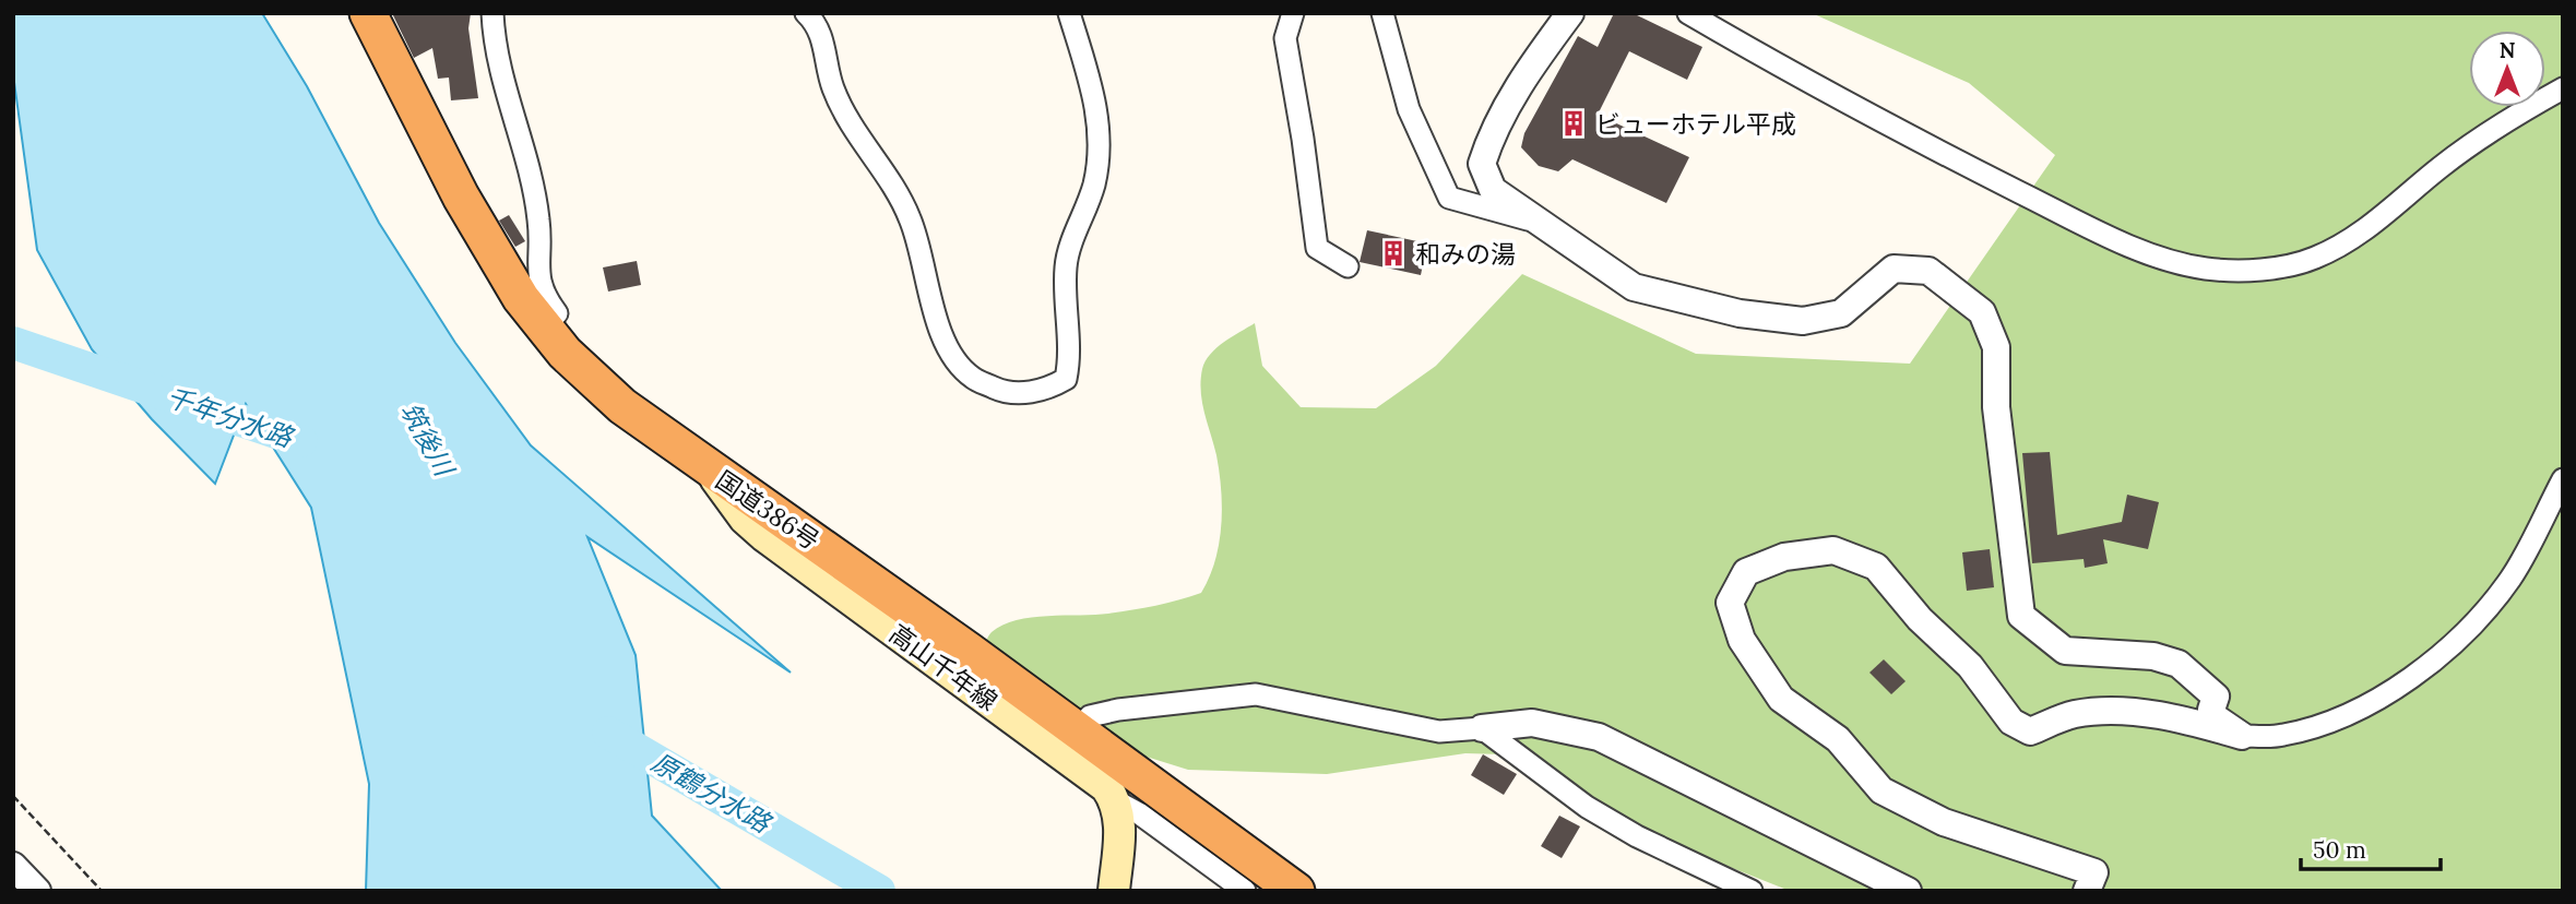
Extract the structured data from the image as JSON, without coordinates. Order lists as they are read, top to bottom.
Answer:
{
  "streets": {
    "highway": ["国道386号"],
    "main road": ["高山千年線"]
  },
  "crossings": [
    ["国道386号", "高山千年線"]
  ],
  "water": ["千年分水路", "筑後川", "原鶴分水路"],
  "places": {
    "building": ["ビューホテル平成", "和みの湯"]
  },
  "scale_bar": "50 m",
  "north": "top"
}
